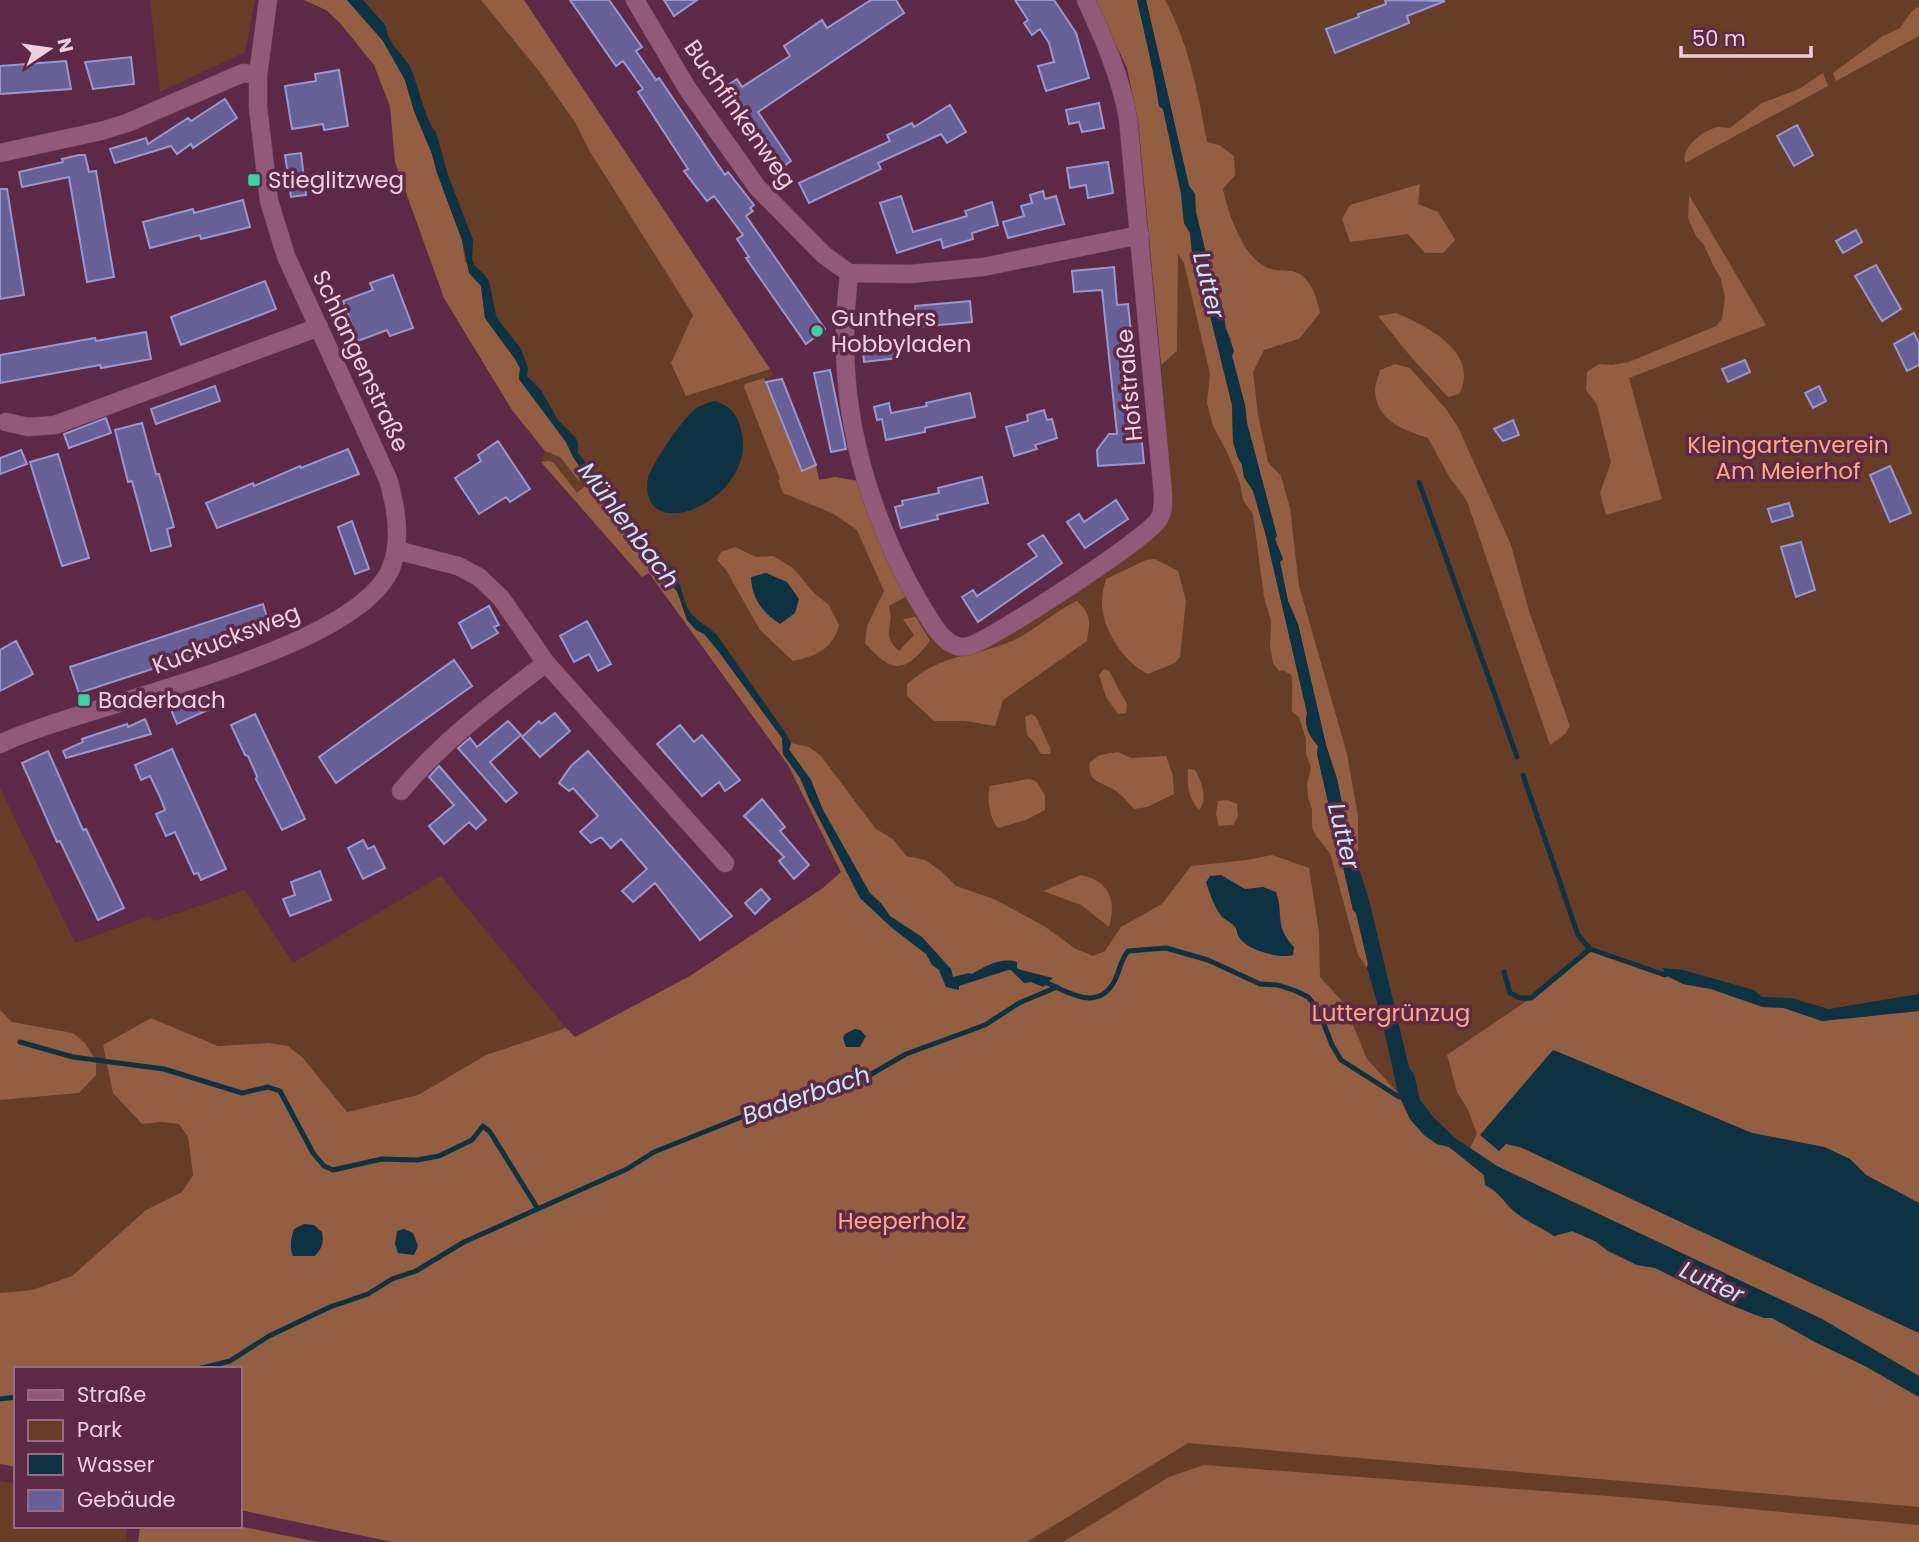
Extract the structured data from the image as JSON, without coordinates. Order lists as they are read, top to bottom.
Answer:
{
  "streets": {
    "street": [
      "Buchfinkenweg",
      "Schlangenstraße",
      "Hofstraße",
      "Kuckucksweg"
    ]
  },
  "crossings": [
    ["Buchfinkenweg", "Hofstraße"],
    ["Schlangenstraße", "Kuckucksweg"]
  ],
  "water": ["Lutter", "Mühlenbach", "Baderbach"],
  "parks": ["Kleingartenverein Am Meierhof", "Luttergrünzug", "Heeperholz"],
  "places": {
    "transit": ["Stieglitzweg", "Baderbach"],
    "other": ["Gunthers Hobbyladen"]
  },
  "legend": [
    "Straße",
    "Park",
    "Wasser",
    "Gebäude"
  ],
  "scale_bar": "50 m",
  "north": "right"
}
